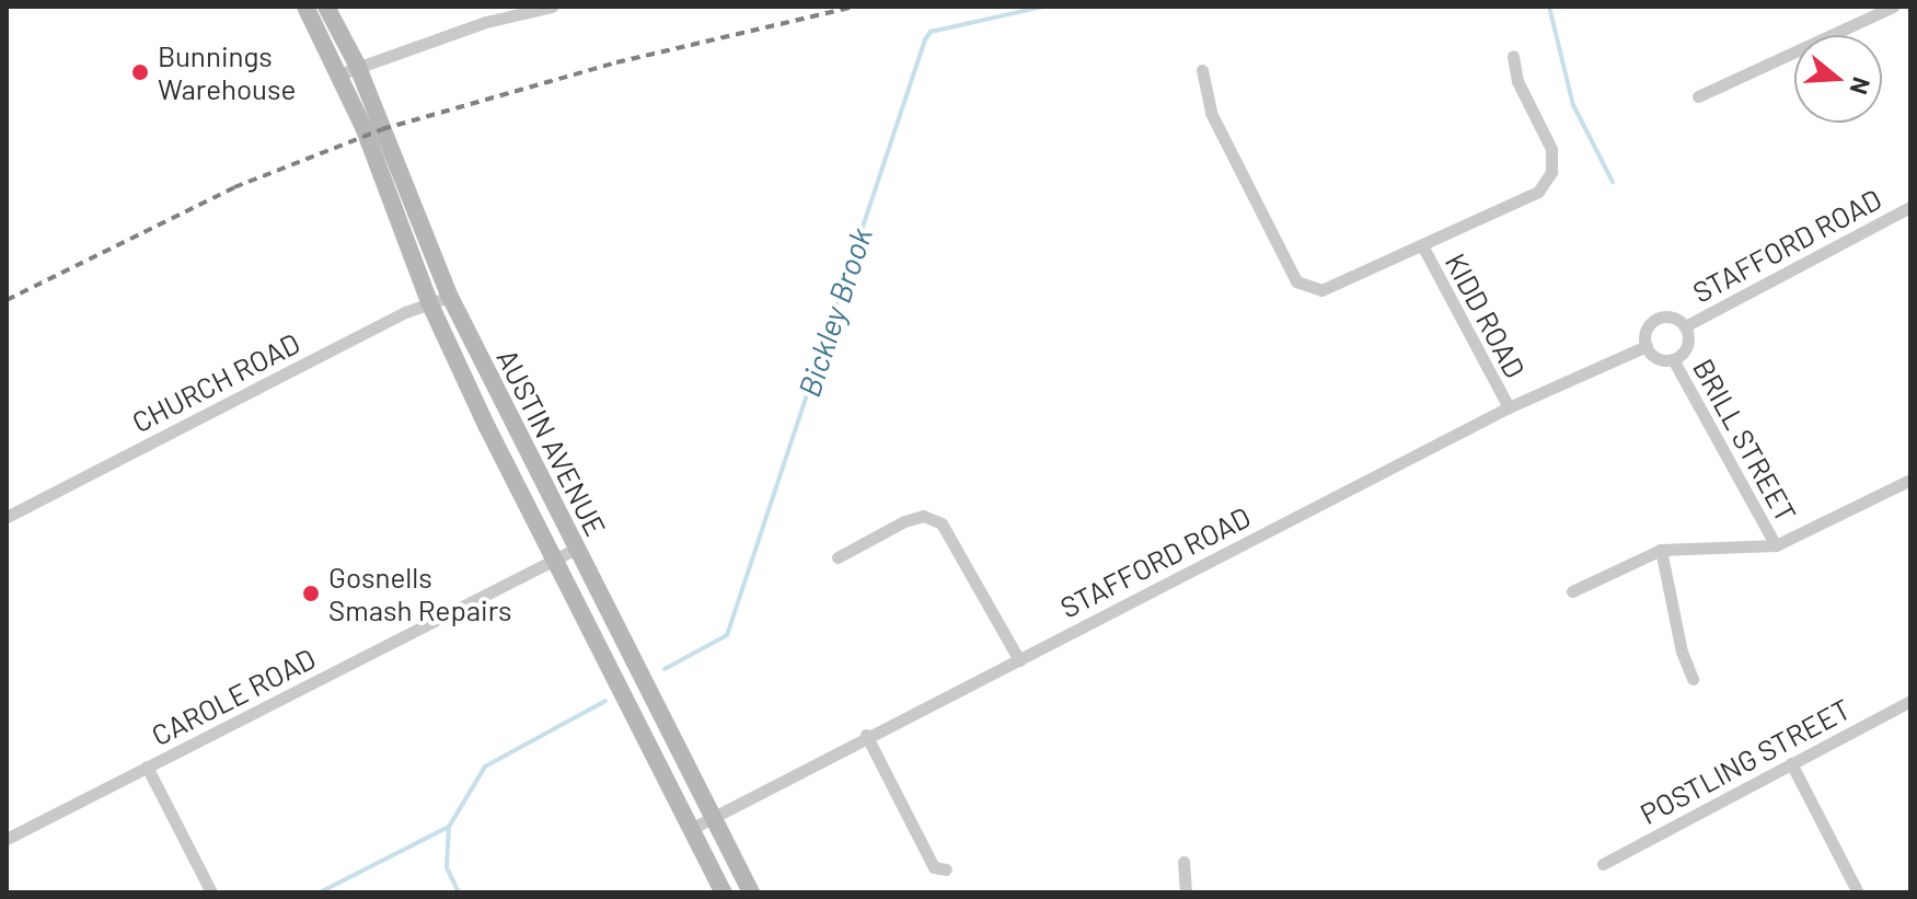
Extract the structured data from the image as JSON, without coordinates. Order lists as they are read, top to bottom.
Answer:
{
  "streets": {
    "main road": ["AUSTIN AVENUE"],
    "street": [
      "STAFFORD ROAD",
      "KIDD ROAD",
      "CHURCH ROAD",
      "BRILL STREET",
      "CAROLE ROAD",
      "POSTLING STREET"
    ]
  },
  "crossings": [
    ["STAFFORD ROAD", "KIDD ROAD"],
    ["STAFFORD ROAD", "BRILL STREET"],
    ["STAFFORD ROAD", "AUSTIN AVENUE"],
    ["CHURCH ROAD", "AUSTIN AVENUE"],
    ["AUSTIN AVENUE", "CAROLE ROAD"]
  ],
  "water": ["Bickley Brook"],
  "places": ["Bunnings Warehouse", "Gosnells Smash Repairs"],
  "north": "right"
}
